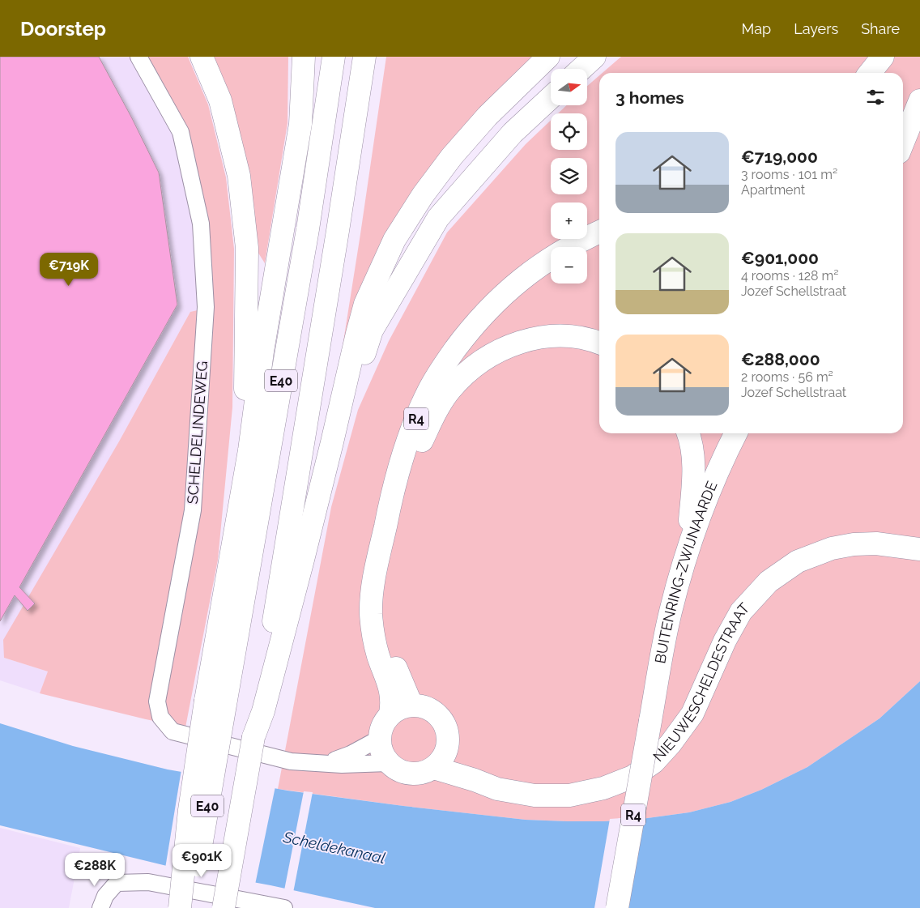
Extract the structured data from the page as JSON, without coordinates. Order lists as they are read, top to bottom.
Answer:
{
  "streets": {
    "main road": [
      "E40",
      "R4",
      "BUITENRING-ZWIJNAARDE",
      "NIEUWESCHELDESTRAAT"
    ],
    "street": ["SCHELDELINDEWEG"]
  },
  "crossings": [
    ["E40", "SCHELDELINDEWEG"],
    ["R4", "BUITENRING-ZWIJNAARDE"],
    ["R4", "NIEUWESCHELDESTRAAT"]
  ],
  "water": ["Scheldekanaal"],
  "north": "right",
  "page": {
    "header": "Doorstep",
    "nav": ["Map", "Layers", "Share"],
    "map_buttons": ["+", "−"],
    "heading": "3 homes",
    "list": [
      {
        "name": "€719,000",
        "note": "3 rooms · 101 m² · Apartment"
      },
      {
        "name": "€901,000",
        "note": "4 rooms · 128 m² · Jozef Schellstraat"
      },
      {
        "name": "€288,000",
        "note": "2 rooms · 56 m² · Jozef Schellstraat"
      }
    ],
    "price": ["€719K", "€901K", "€288K"]
  }
}
